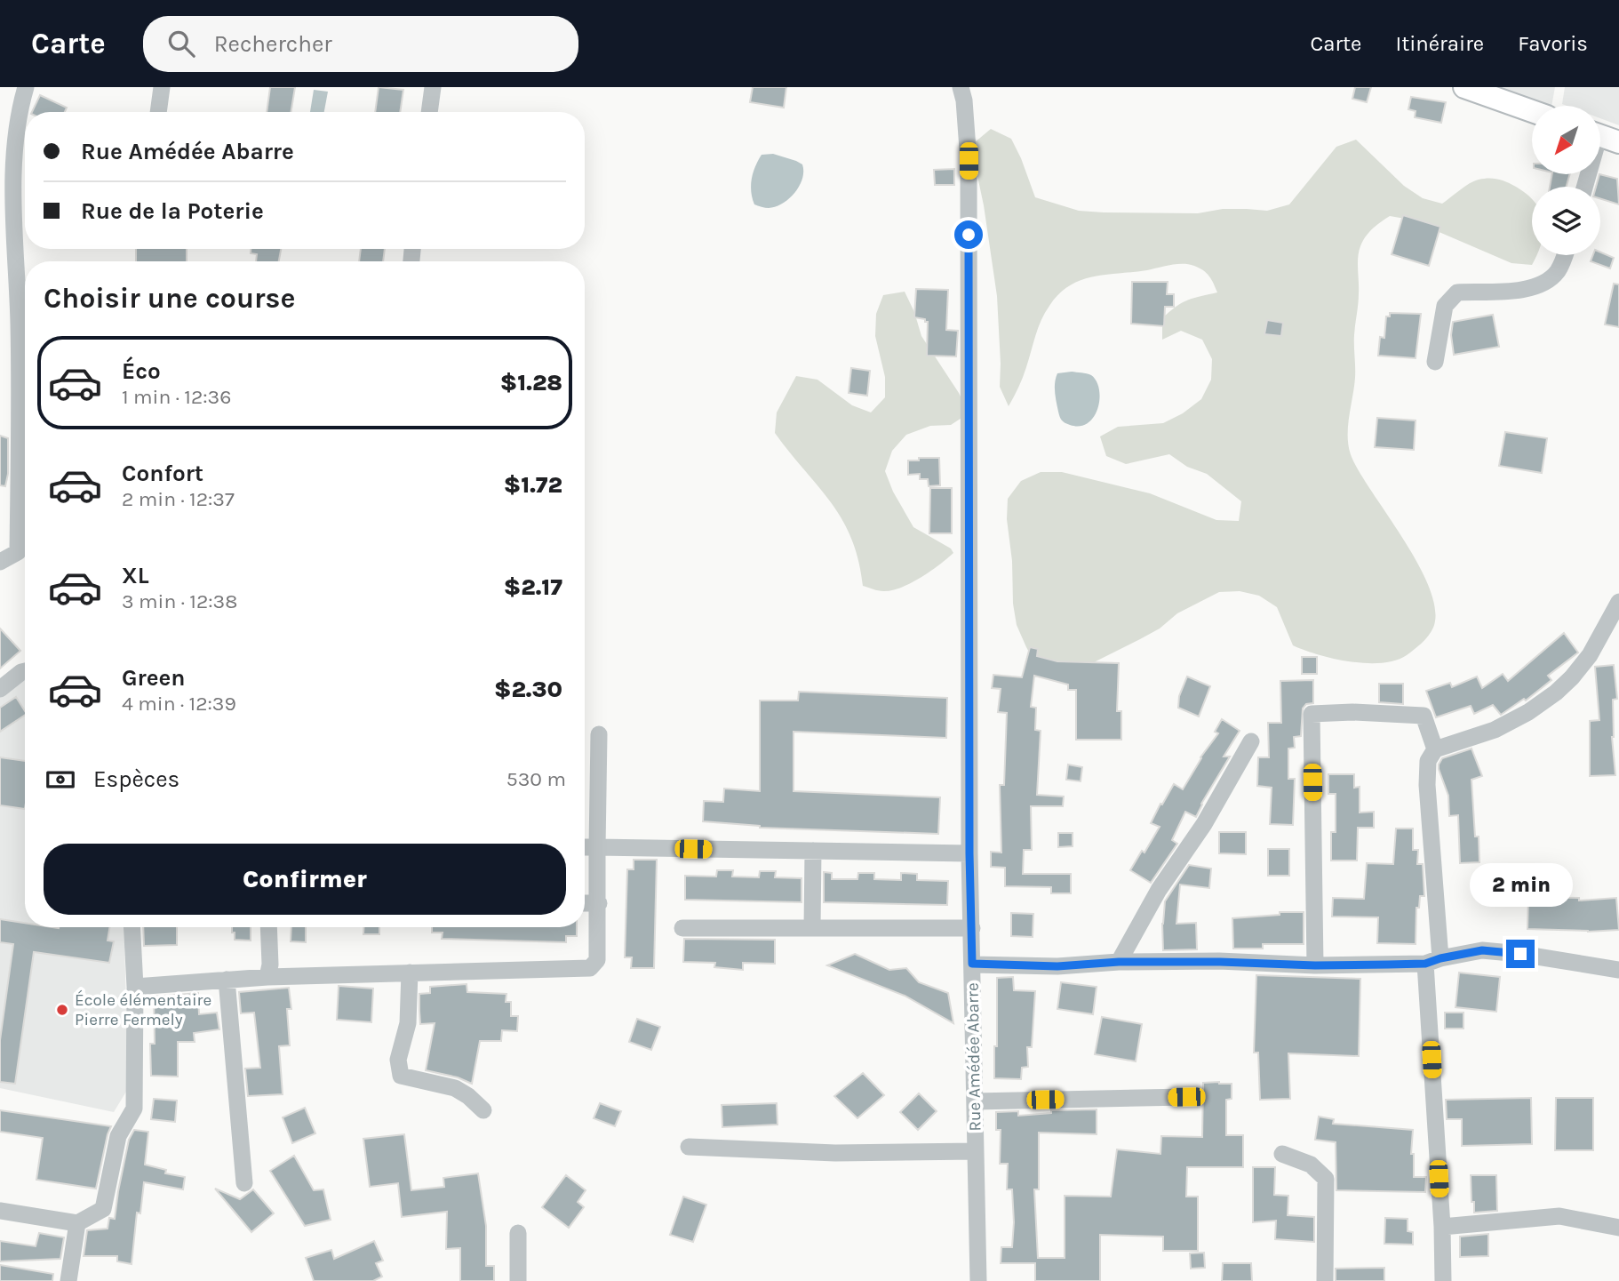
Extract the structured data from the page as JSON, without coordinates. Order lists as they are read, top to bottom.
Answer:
{
  "streets": {
    "street": ["Rue Amédée Abarre"]
  },
  "places": ["École élémentaire Pierre Fermely"],
  "north": "bottom left",
  "page": {
    "header": "Carte",
    "search": "Rechercher",
    "nav": ["Carte", "Itinéraire", "Favoris"],
    "banner": ["Rue Amédée Abarre", "Rue de la Poterie"],
    "heading": "Choisir une course",
    "list": [
      {
        "name": "Éco",
        "note": "1 min · 12:36",
        "value": "$1.28"
      },
      {
        "name": "Confort",
        "note": "2 min · 12:37",
        "value": "$1.72"
      },
      {
        "name": "XL",
        "note": "3 min · 12:38",
        "value": "$2.17"
      },
      {
        "name": "Green",
        "note": "4 min · 12:39",
        "value": "$2.30"
      }
    ],
    "pay": ["Espèces", "530 m"],
    "buttons": "Confirmer",
    "bubble": "2 min"
  }
}
